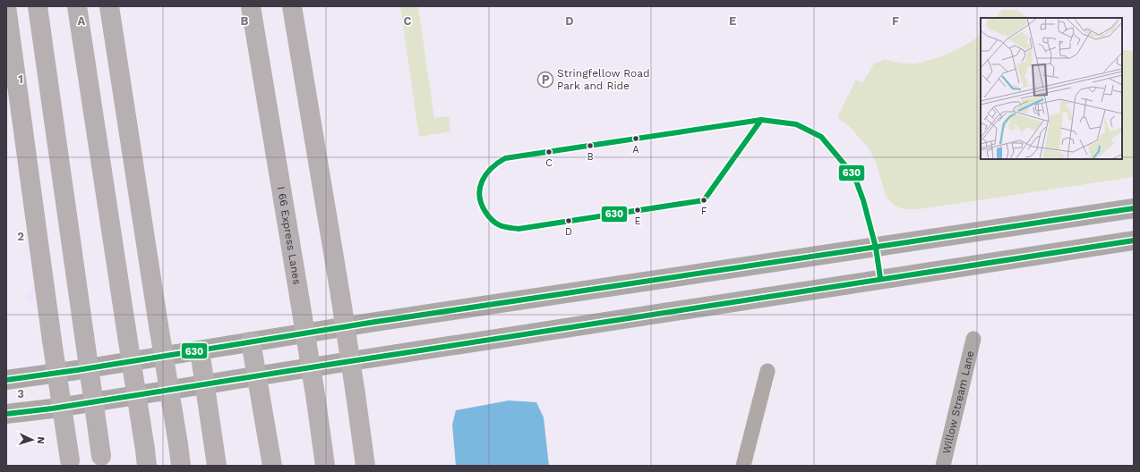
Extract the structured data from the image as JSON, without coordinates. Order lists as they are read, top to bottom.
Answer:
{
  "streets": {
    "highway": ["I 66 Express Lanes"],
    "street": ["Willow Stream Lane"]
  },
  "places": {
    "parking": ["Stringfellow Road Park and Ride"],
    "other": [
      "A",
      "B",
      "C",
      "F",
      "E",
      "D"
    ]
  },
  "lines": ["transit line 630"],
  "north": "right",
  "grid": {
    "columns": [
      "A",
      "B",
      "C",
      "D",
      "E",
      "F"
    ],
    "rows": ["1", "2", "3"]
  }
}
